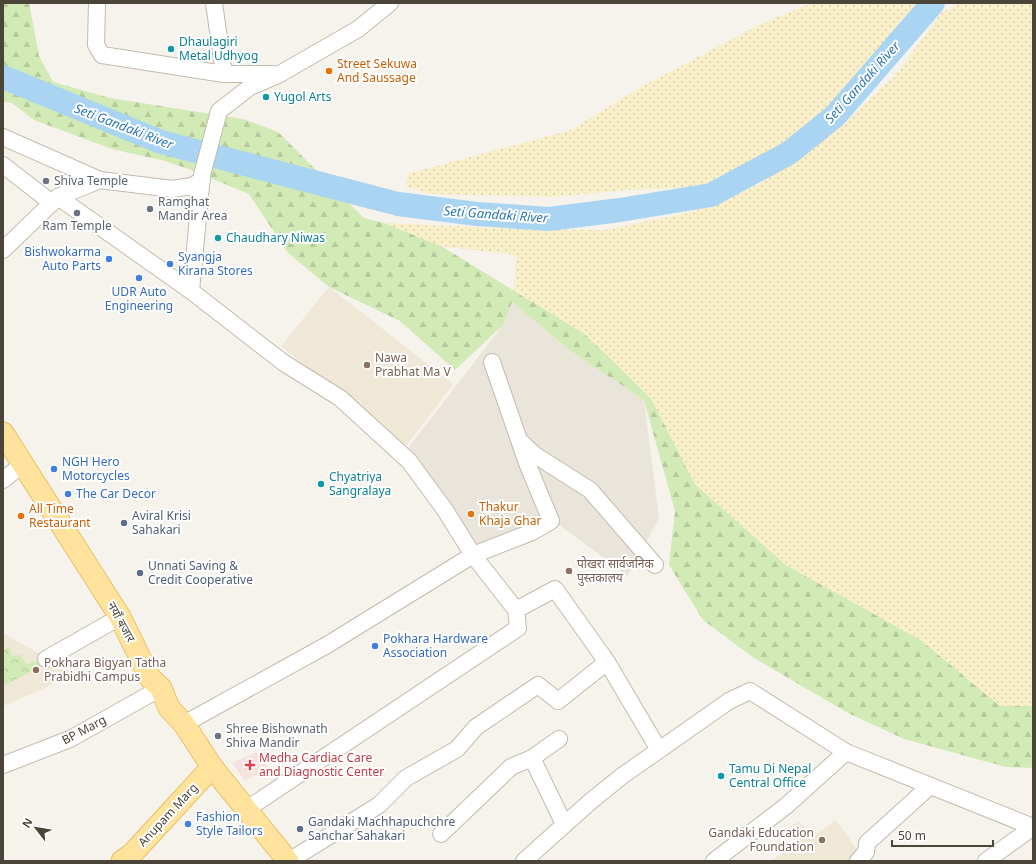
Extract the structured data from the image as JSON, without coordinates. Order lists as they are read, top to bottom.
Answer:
{
  "streets": {
    "main road": ["नयाँ बजार", "Anupam Marg"],
    "street": ["BP Marg"]
  },
  "crossings": [
    ["नयाँ बजार", "BP Marg"],
    ["नयाँ बजार", "Anupam Marg"]
  ],
  "water": ["Seti Gandaki River"],
  "places": {
    "other": [
      "Dhaulagiri Metal Udhyog",
      "Street Sekuwa And Saussage",
      "Yugol Arts",
      "Shiva Temple",
      "Ramghat Mandir Area",
      "Ram Temple",
      "Chaudhary Niwas",
      "Bishwokarma Auto Parts",
      "Syangja Kirana Stores",
      "UDR Auto Engineering",
      "Nawa Prabhat Ma V",
      "NGH Hero Motorcycles",
      "Chyatriya Sangralaya",
      "The Car Decor",
      "Thakur Khaja Ghar",
      "All Time Restaurant",
      "Aviral Krisi Sahakari",
      "पोखरा सार्वजनिक पुस्तकालय",
      "Unnati Saving & Credit Cooperative",
      "Pokhara Hardware Association",
      "Pokhara Bigyan Tatha Prabidhi Campus",
      "Shree Bishownath Shiva Mandir",
      "Tamu Di Nepal Central Office",
      "Fashion Style Tailors",
      "Gandaki Machhapuchchre Sanchar Sahakari",
      "Gandaki Education Foundation"
    ],
    "health": ["Medha Cardiac Care and Diagnostic Center"]
  },
  "scale_bar": "50 m",
  "north": "top left"
}
